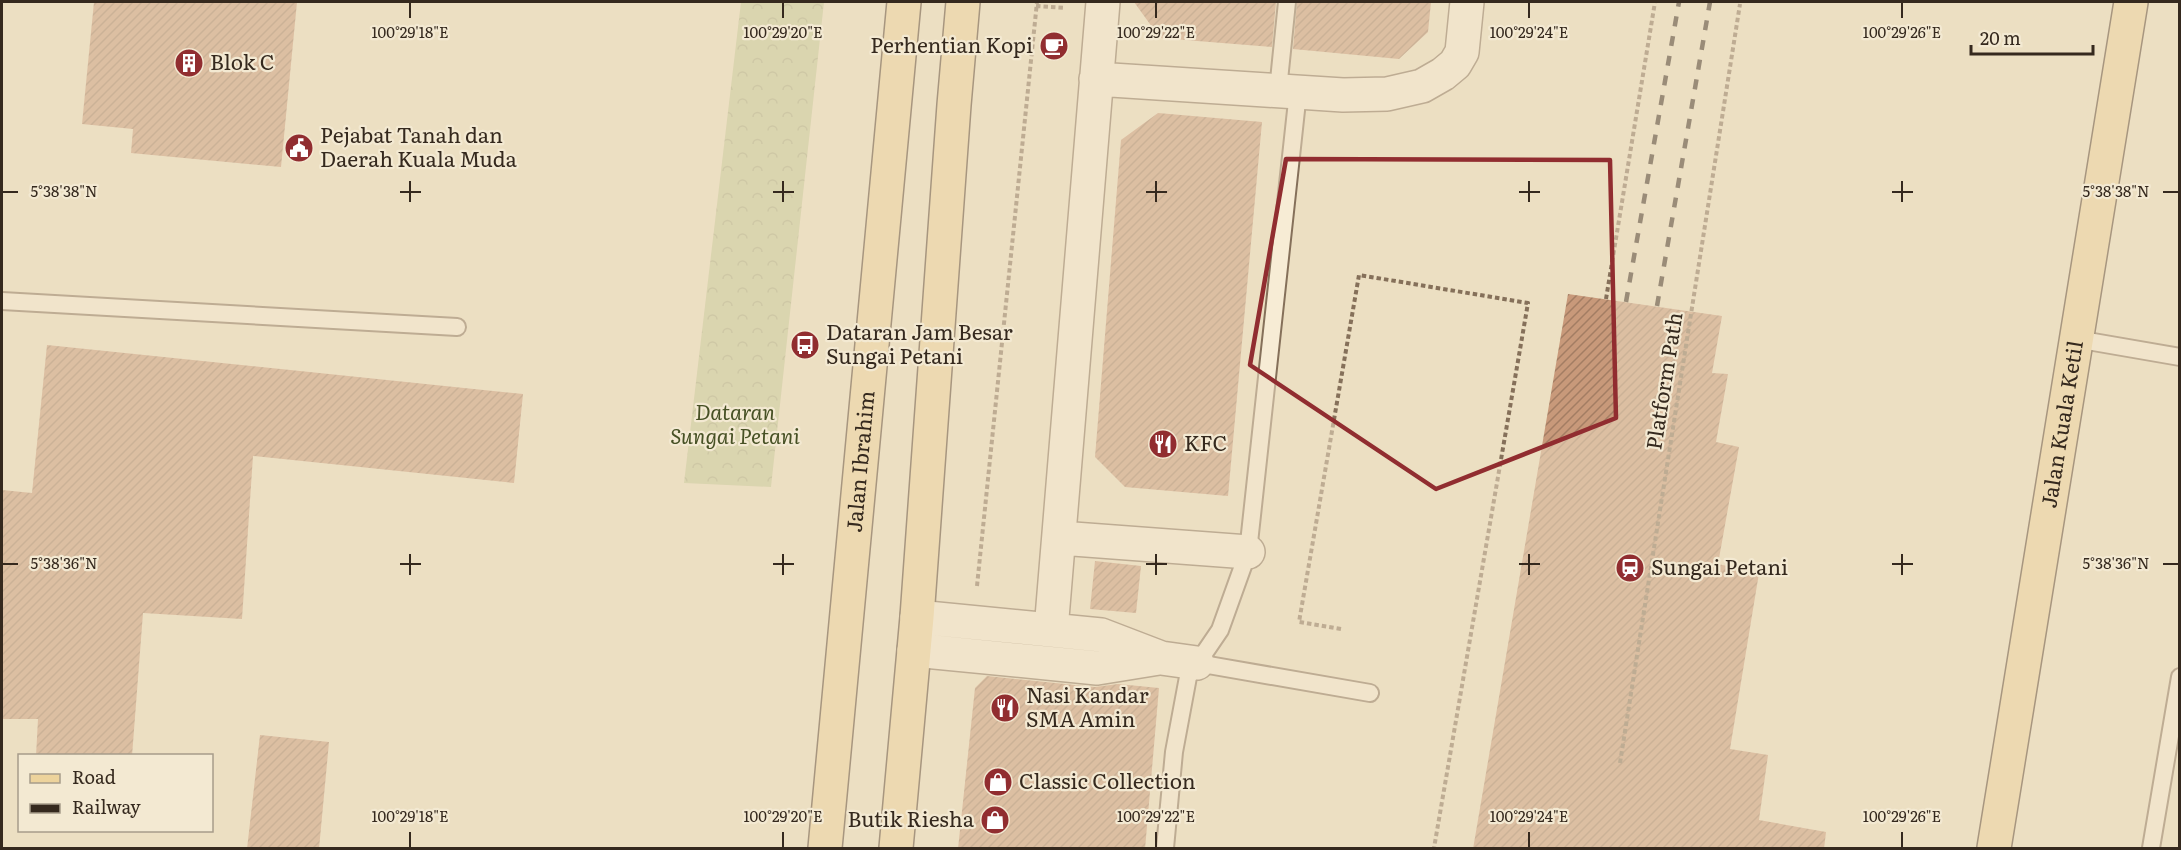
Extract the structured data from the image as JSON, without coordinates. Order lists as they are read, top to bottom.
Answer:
{
  "streets": {
    "main road": ["Jalan Kuala Ketil", "Jalan Ibrahim"],
    "path": ["Platform Path"]
  },
  "parks": ["Dataran Sungai Petani"],
  "places": {
    "cafe": ["Perhentian Kopi"],
    "building": ["Blok C"],
    "public building": ["Pejabat Tanah dan Daerah Kuala Muda"],
    "bus stop": ["Dataran Jam Besar Sungai Petani"],
    "restaurant": ["KFC", "Nasi Kandar SMA Amin"],
    "station": ["Sungai Petani"],
    "shop": ["Classic Collection", "Butik Riesha"]
  },
  "legend": ["Road", "Railway"],
  "scale_bar": "20 m",
  "coordinates": [
    "100°29'18\"E",
    "100°29'20\"E",
    "100°29'22\"E",
    "100°29'24\"E",
    "100°29'26\"E",
    "5°38'38\"N",
    "5°38'36\"N"
  ]
}
